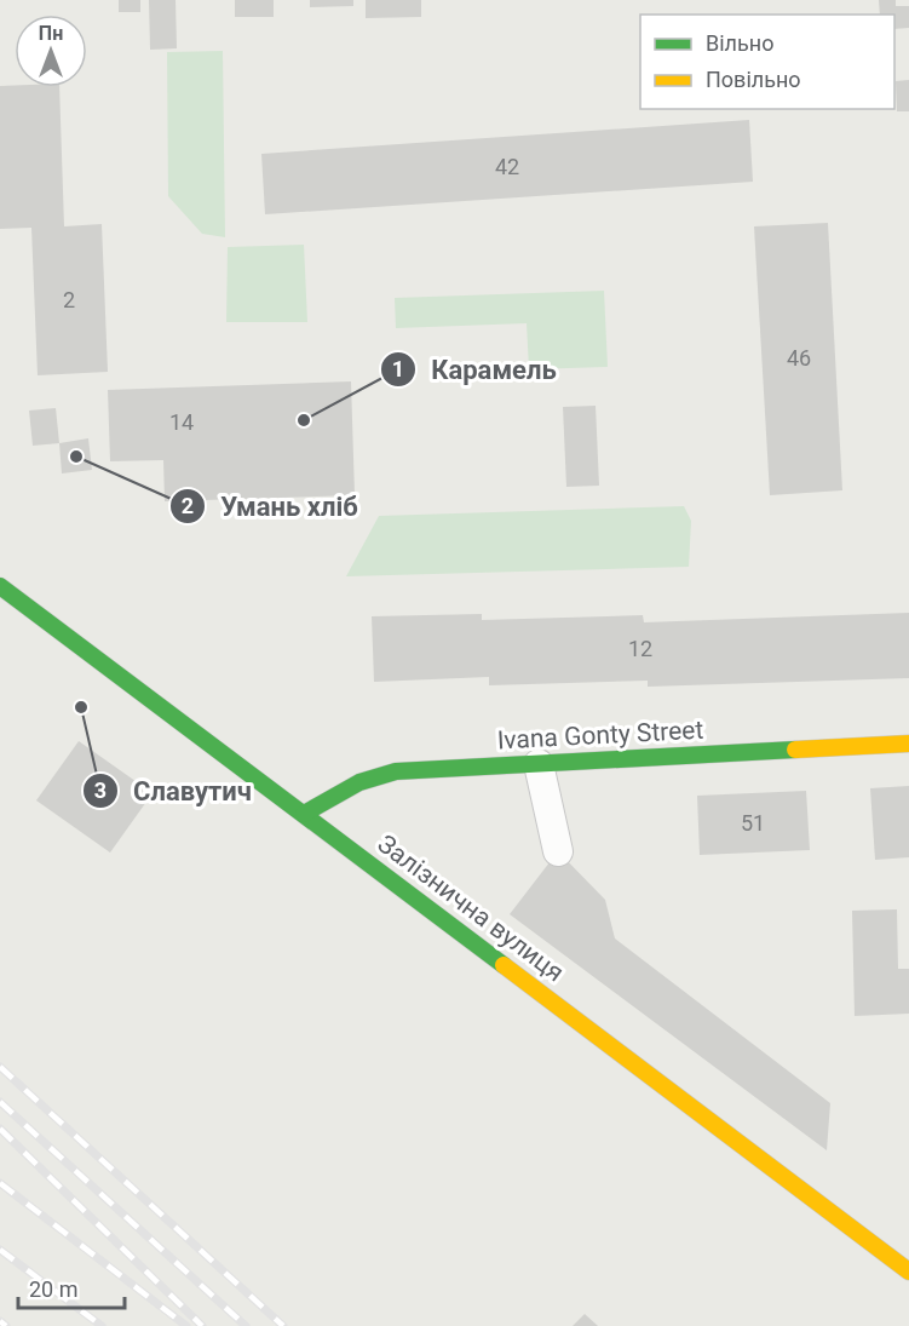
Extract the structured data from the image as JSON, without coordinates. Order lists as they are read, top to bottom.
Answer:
{
  "streets": {
    "main road": ["Ivana Gonty Street", "Залізнична вулиця"]
  },
  "crossings": [
    ["Ivana Gonty Street", "Залізнична вулиця"]
  ],
  "places": ["Карамель", "Умань хліб", "Славутич"],
  "house_numbers": [
    "42",
    "2",
    "46",
    "14",
    "12",
    "51"
  ],
  "legend": ["Вільно", "Повільно"],
  "scale_bar": "20 m",
  "north": "top"
}
